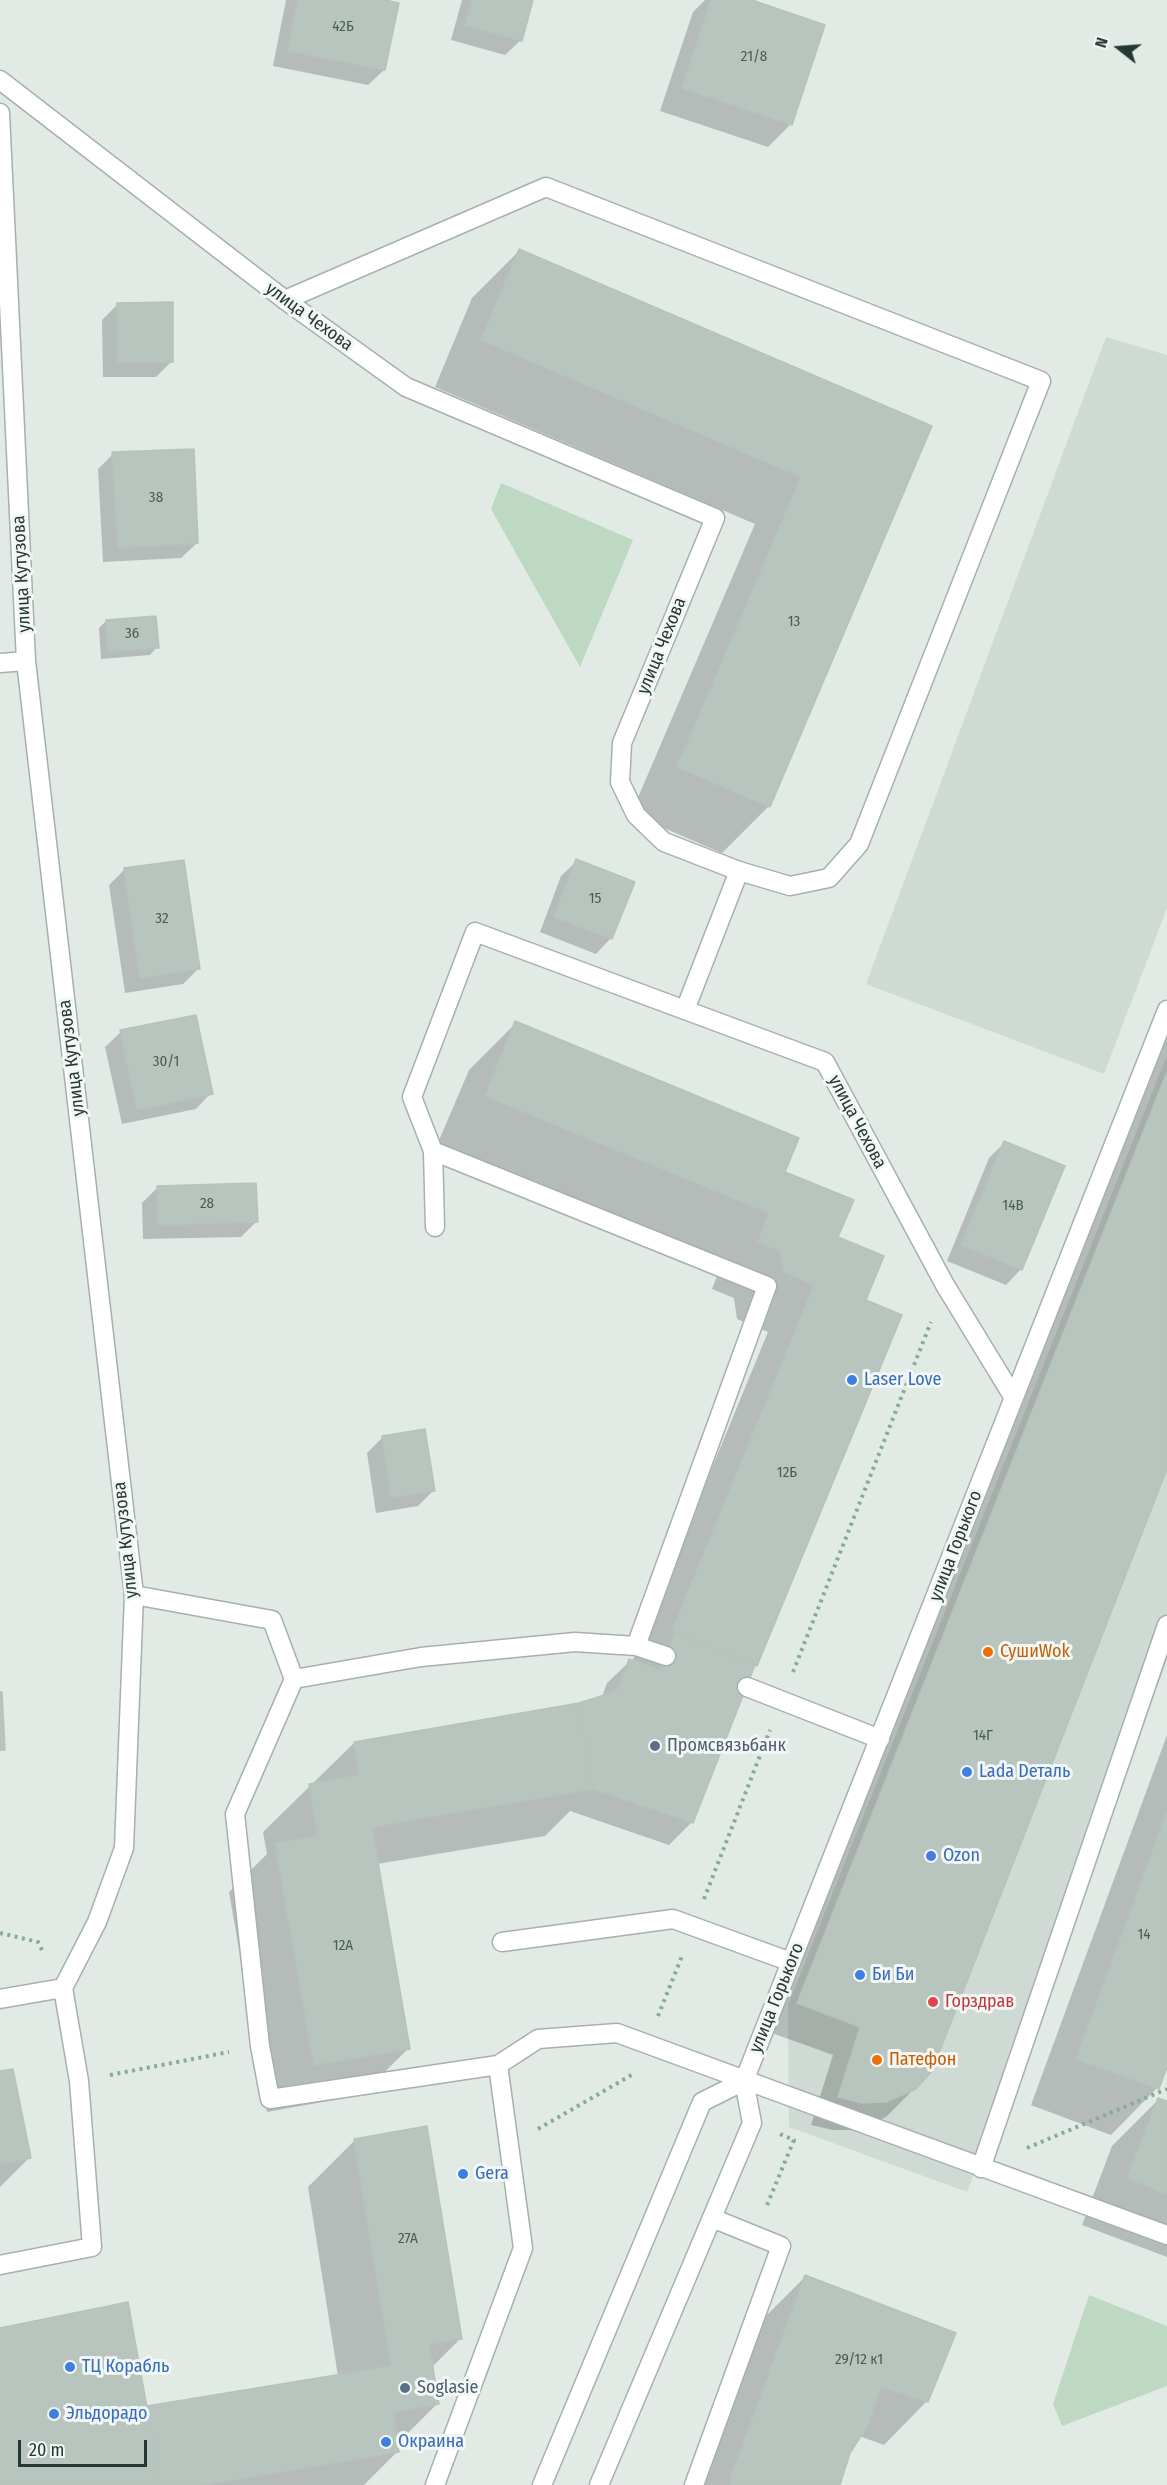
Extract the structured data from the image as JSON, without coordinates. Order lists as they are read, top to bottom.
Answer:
{
  "streets": {
    "street": ["улица Чехова", "улица Кутузова", "улица Горького"]
  },
  "crossings": [
    ["улица Чехова", "улица Горького"]
  ],
  "places": [
    "Laser Love",
    "СушиWok",
    "Промсвязьбанк",
    "Lada Dеталь",
    "Ozon",
    "Би Би",
    "Горздрав",
    "Патефон",
    "Gera",
    "ТЦ Корабль",
    "Soglasie",
    "Эльдорадо",
    "Окраина"
  ],
  "house_numbers": [
    "42Б",
    "21/8",
    "38",
    "13",
    "36",
    "15",
    "32",
    "30/1",
    "28",
    "14В",
    "12Б",
    "14Г",
    "14",
    "12А",
    "27А",
    "29/12 к1"
  ],
  "scale_bar": "20 m",
  "north": "left"
}
